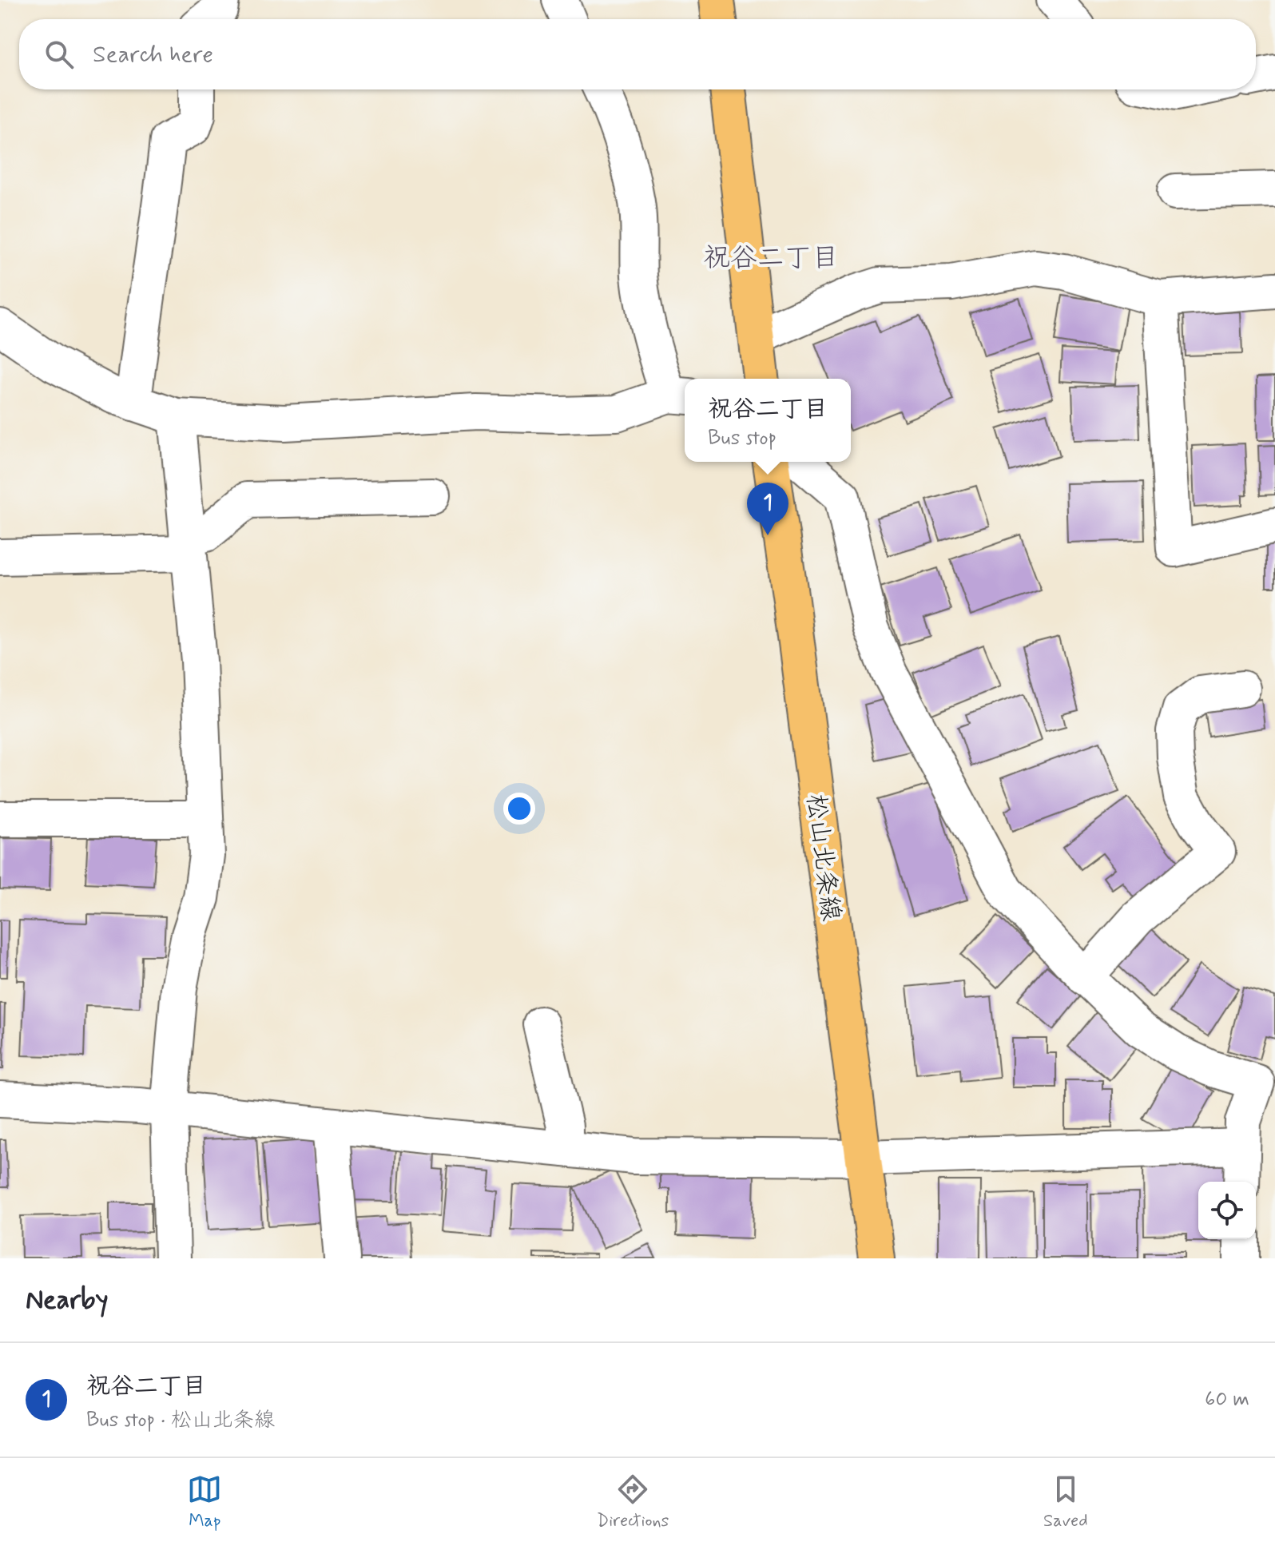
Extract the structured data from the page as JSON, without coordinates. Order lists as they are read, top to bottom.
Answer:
{
  "streets": {
    "main road": ["松山北条線"]
  },
  "districts": ["祝谷二丁目"],
  "page": {
    "search": "Search here",
    "popup": ["祝谷二丁目", "Bus stop"],
    "pins": "1",
    "heading": "Nearby",
    "list": [
      {
        "mark": "1",
        "name": "祝谷二丁目",
        "note": "Bus stop · 松山北条線",
        "value": "60 m"
      }
    ],
    "nav": ["Map", "Directions", "Saved"]
  }
}
